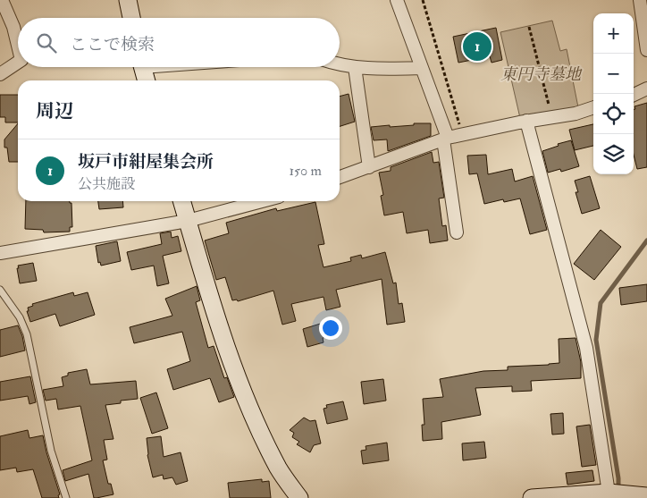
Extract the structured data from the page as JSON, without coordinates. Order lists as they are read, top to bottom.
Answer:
{
  "parks": ["東円寺墓地"],
  "page": {
    "map_buttons": ["+", "−"],
    "search": "ここで検索",
    "pins": "1",
    "heading": "周辺",
    "list": [
      {
        "mark": "1",
        "name": "坂戸市紺屋集会所",
        "note": "公共施設",
        "value": "150 m"
      }
    ]
  }
}
